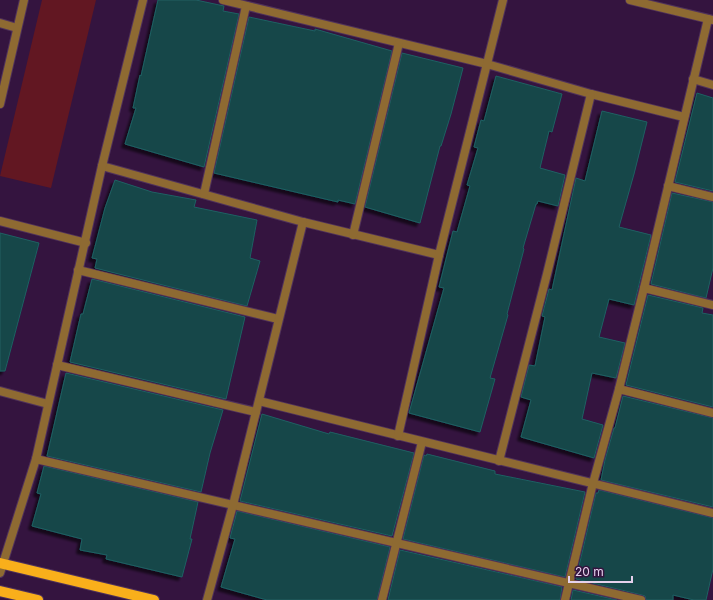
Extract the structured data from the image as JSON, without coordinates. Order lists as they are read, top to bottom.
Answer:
{
  "scale_bar": "20 m"
}
